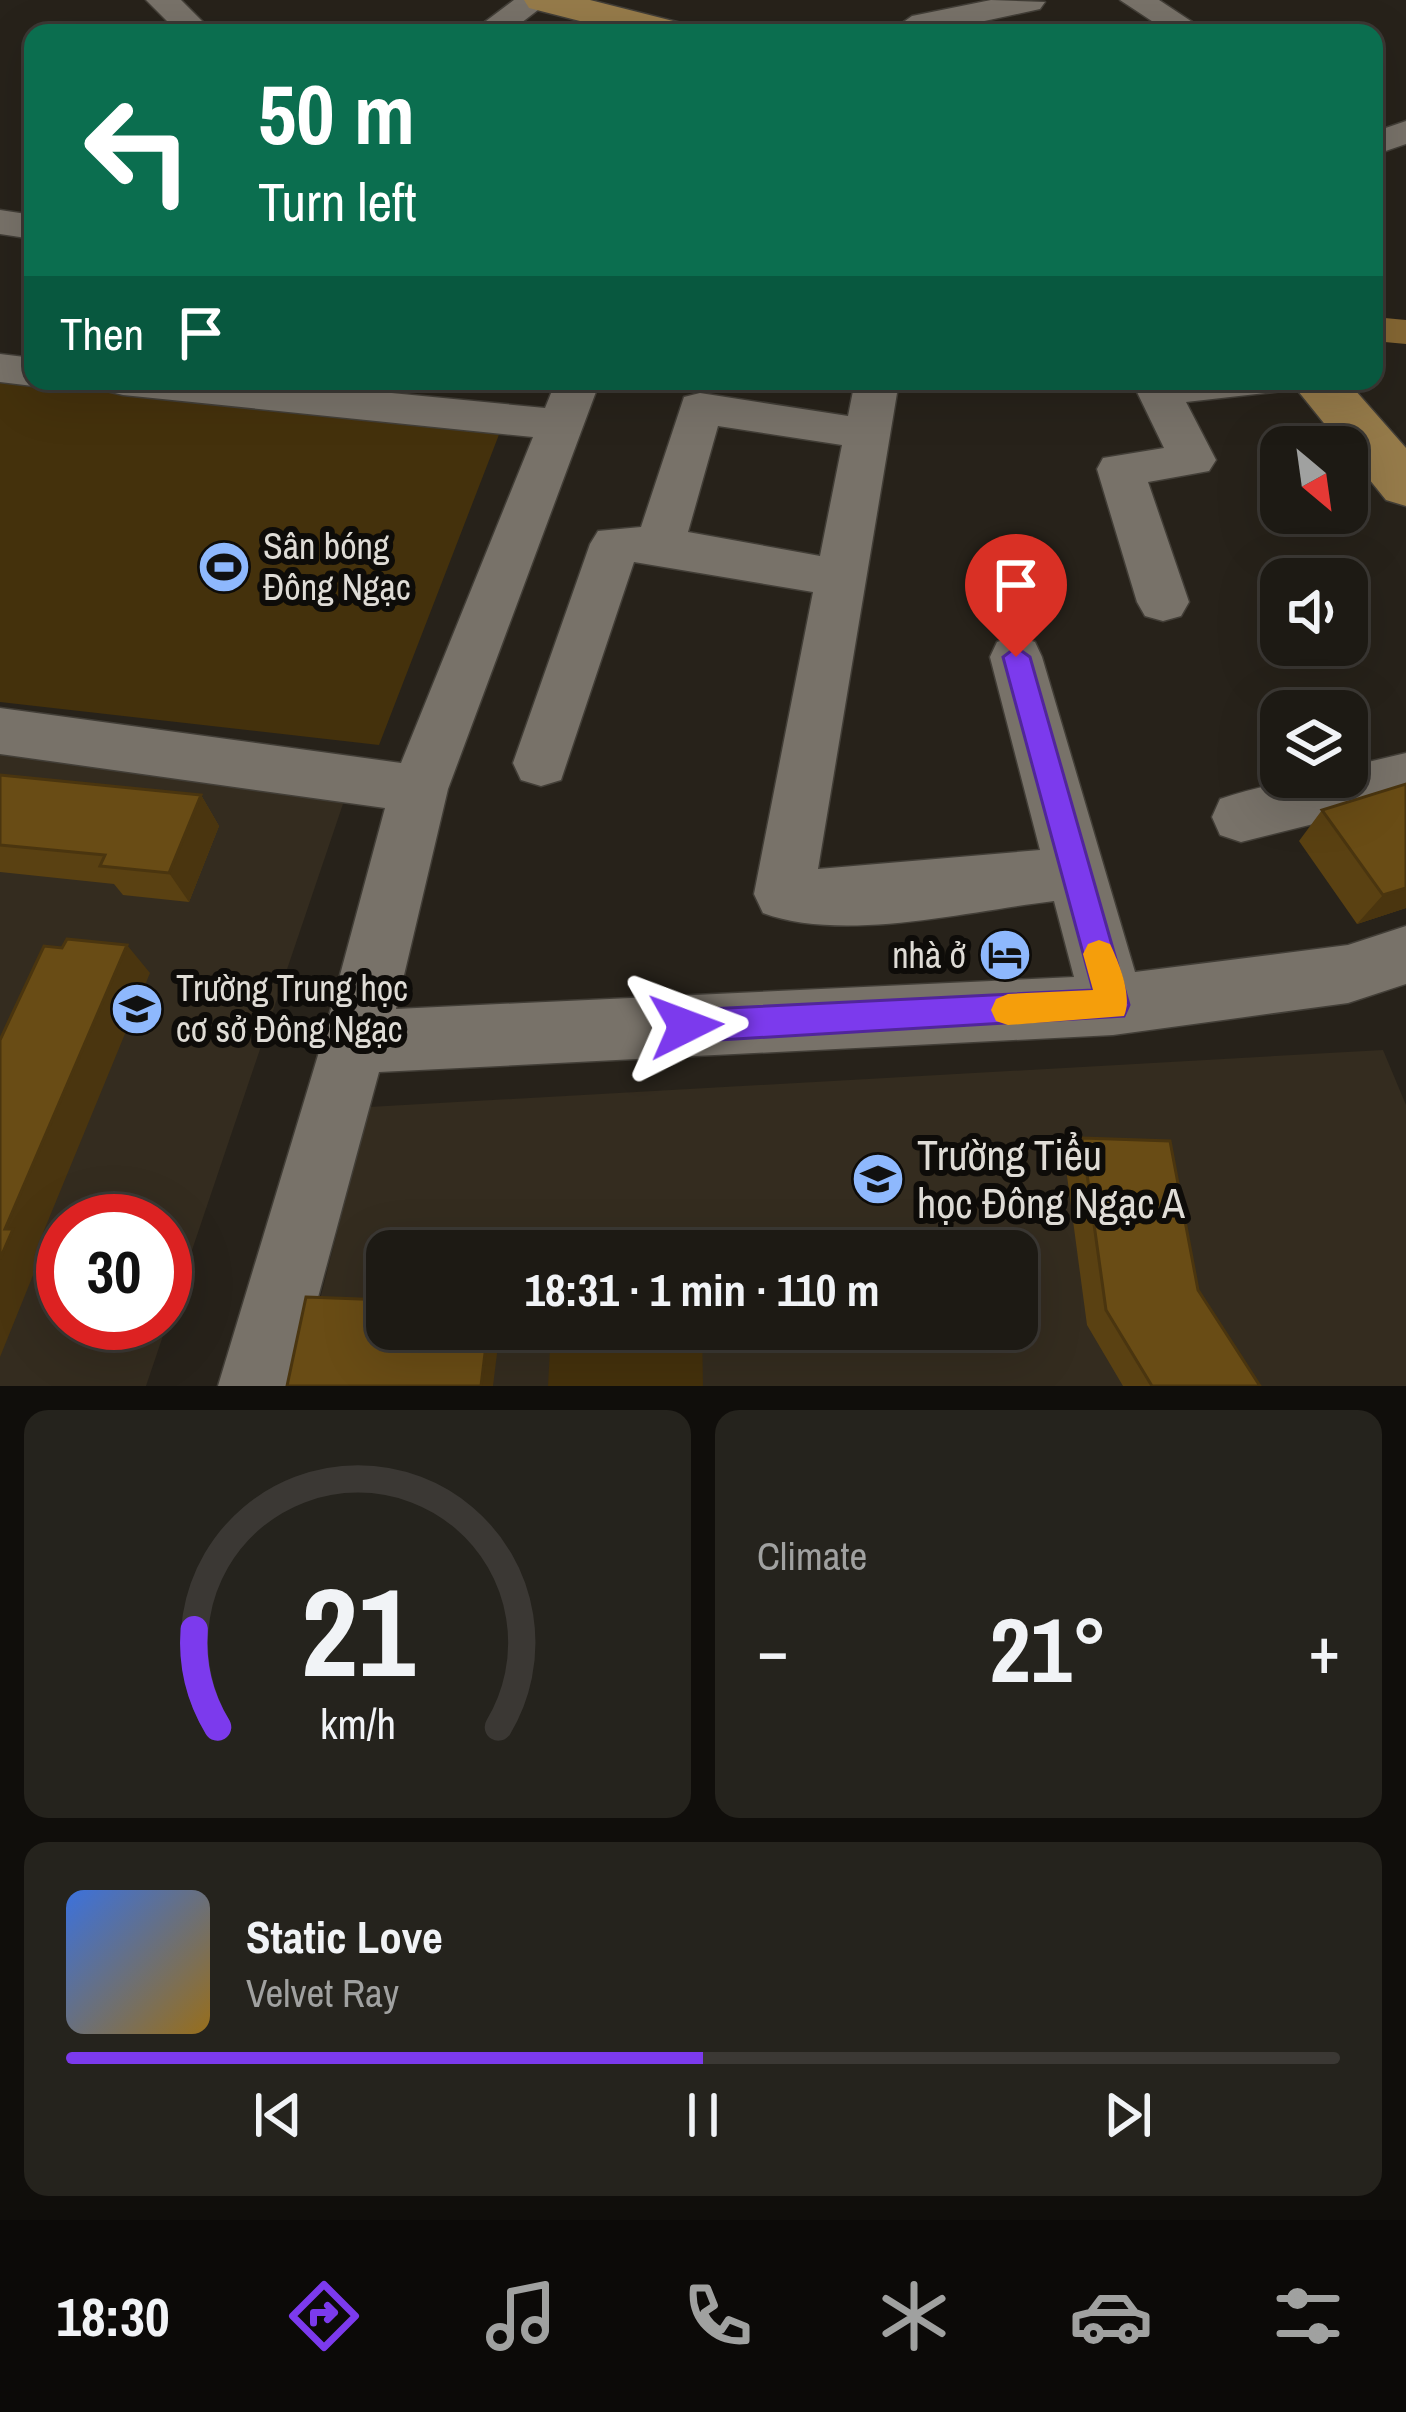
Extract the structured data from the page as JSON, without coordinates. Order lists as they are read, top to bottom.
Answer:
{
  "places": {
    "sports": ["Sân bóng Đông Ngạc"],
    "hotel": ["nhà ở"],
    "school or university": ["Trường Trung học cơ sở Đông Ngạc", "Trường Tiểu học Đông Ngạc A"]
  },
  "north": "bottom right",
  "page": {
    "turn": ["50 m", "Turn left"],
    "then": "Then",
    "limit": "30",
    "trip": "18:31 · 1 min · 110 m",
    "tile": "Climate",
    "heat": ["−", "21°", "+"],
    "song": ["Static Love", "Velvet Ray"],
    "tabs": "18:30",
    "gauge": ["21", "km/h"]
  }
}
